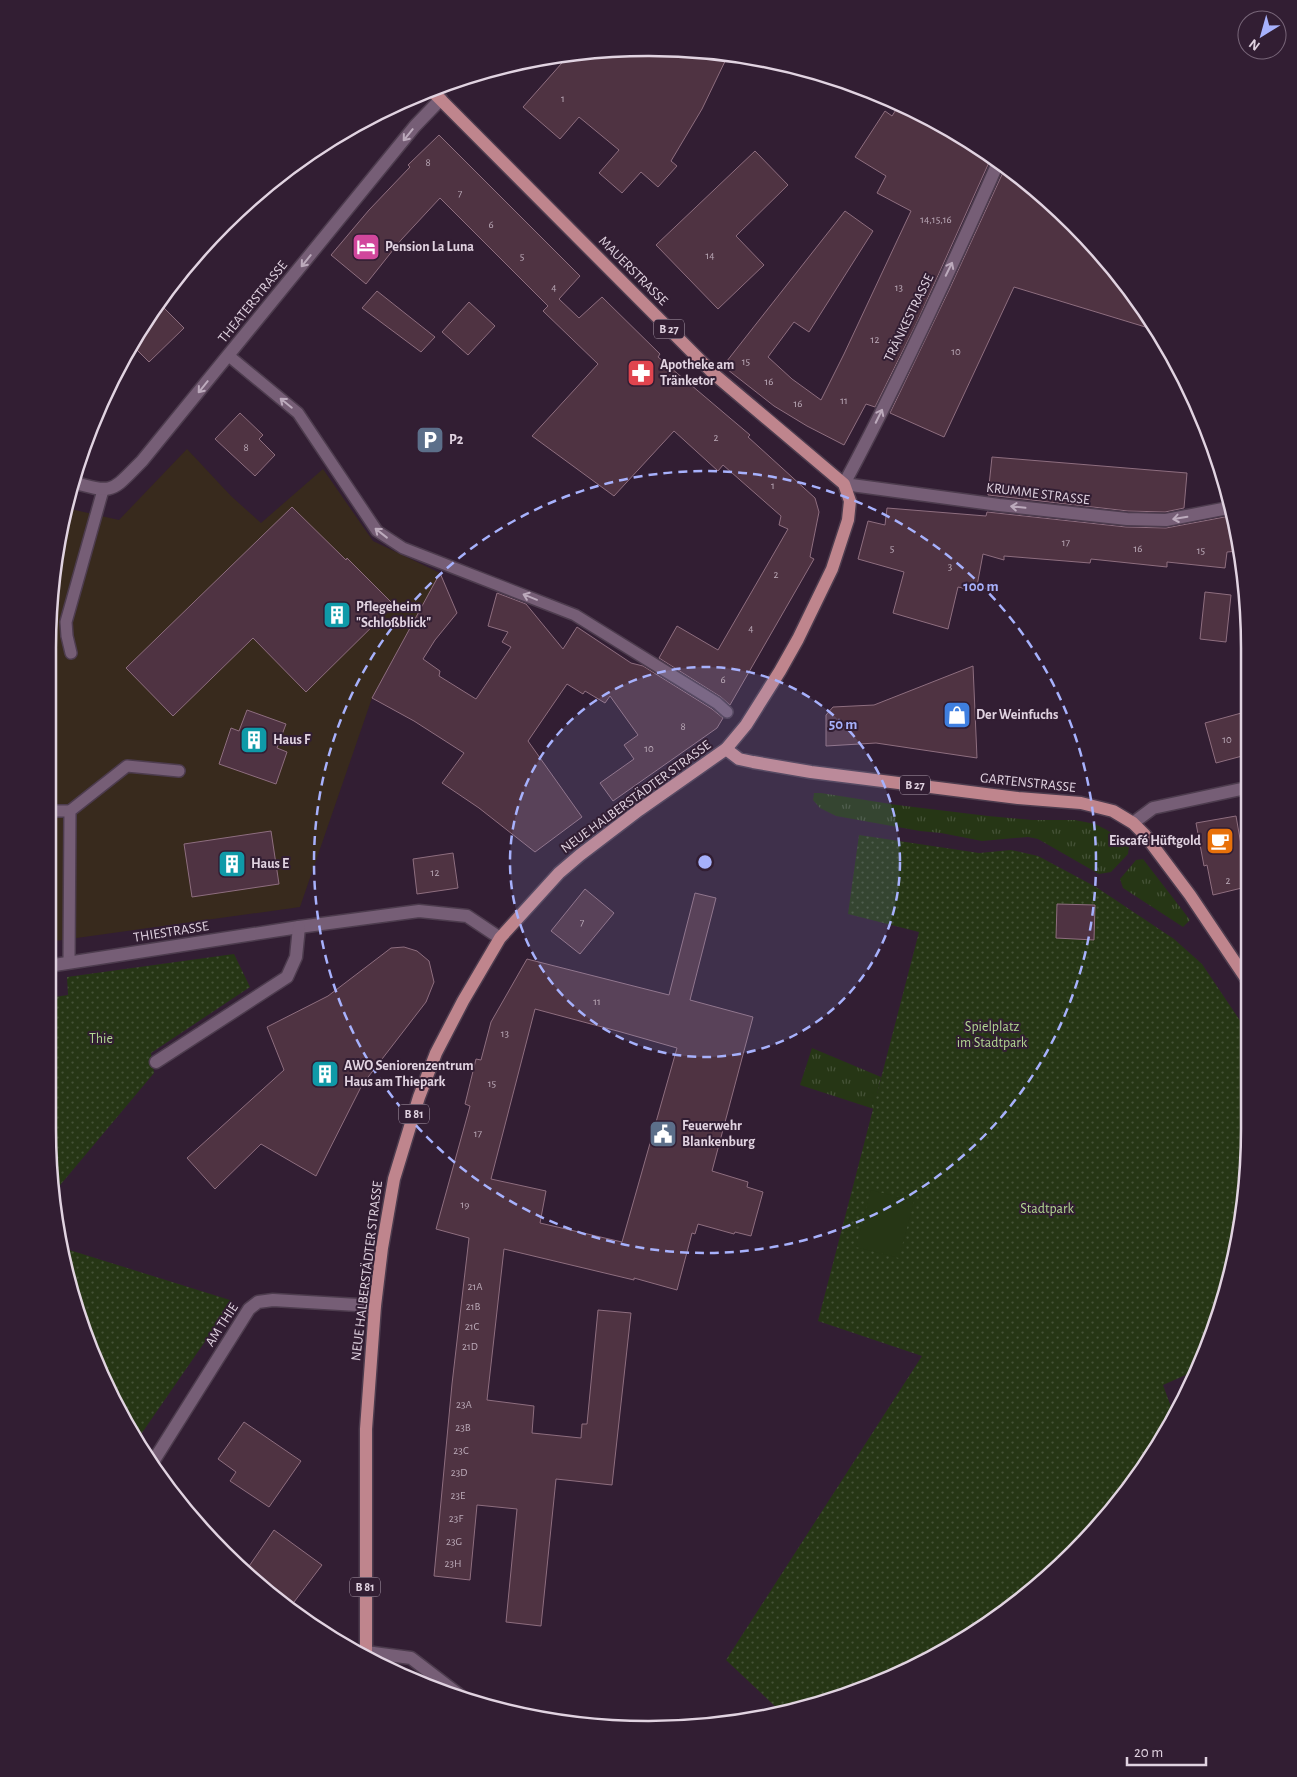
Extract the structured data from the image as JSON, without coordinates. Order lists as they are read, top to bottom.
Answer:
{
  "streets": {
    "main road": [
      "MAUERSTRASSE",
      "B 27",
      "GARTENSTRASSE",
      "NEUE HALBERSTÄDTER STRASSE",
      "B 81"
    ],
    "street": [
      "THEATERSTRASSE",
      "TRÄNKESTRASSE",
      "KRUMME STRASSE",
      "THIESTRASSE",
      "AM THIE"
    ]
  },
  "crossings": [
    ["MAUERSTRASSE", "THEATERSTRASSE"],
    ["MAUERSTRASSE", "TRÄNKESTRASSE"],
    ["MAUERSTRASSE", "KRUMME STRASSE"],
    ["MAUERSTRASSE", "NEUE HALBERSTÄDTER STRASSE"],
    ["TRÄNKESTRASSE", "KRUMME STRASSE"],
    ["TRÄNKESTRASSE", "NEUE HALBERSTÄDTER STRASSE"],
    ["KRUMME STRASSE", "NEUE HALBERSTÄDTER STRASSE"],
    ["GARTENSTRASSE", "NEUE HALBERSTÄDTER STRASSE"],
    ["NEUE HALBERSTÄDTER STRASSE", "THIESTRASSE"],
    ["NEUE HALBERSTÄDTER STRASSE", "AM THIE"]
  ],
  "one_way": ["THEATERSTRASSE", "TRÄNKESTRASSE", "KRUMME STRASSE"],
  "parks": ["Spielplatz im Stadtpark", "Thie", "Stadtpark"],
  "places": {
    "hotel": ["Pension La Luna"],
    "pharmacy": ["Apotheke am Tränketor"],
    "parking": ["P2"],
    "building": [
      "Pflegeheim \"Schloßblick\"",
      "Haus F",
      "Haus E",
      "AWO Seniorenzentrum Haus am Thiepark"
    ],
    "shop": ["Der Weinfuchs"],
    "cafe": ["Eiscafé Hüftgold"],
    "public building": ["Feuerwehr Blankenburg"]
  },
  "house_numbers": [
    "1",
    "8",
    "7",
    "14,15,16",
    "6",
    "14",
    "5",
    "4",
    "13",
    "12",
    "10",
    "15",
    "16",
    "11",
    "16",
    "2",
    "8",
    "1",
    "17",
    "5",
    "16",
    "15",
    "3",
    "2",
    "4",
    "6",
    "8",
    "10",
    "10",
    "12",
    "2",
    "7",
    "11",
    "13",
    "15",
    "17",
    "19",
    "21A",
    "21B",
    "21C",
    "21D",
    "23A",
    "23B",
    "23C",
    "23D",
    "23E",
    "23F",
    "23G",
    "23H"
  ],
  "scale_bar": "20 m",
  "north": "bottom left",
  "rings": ["100 m", "50 m"]
}
